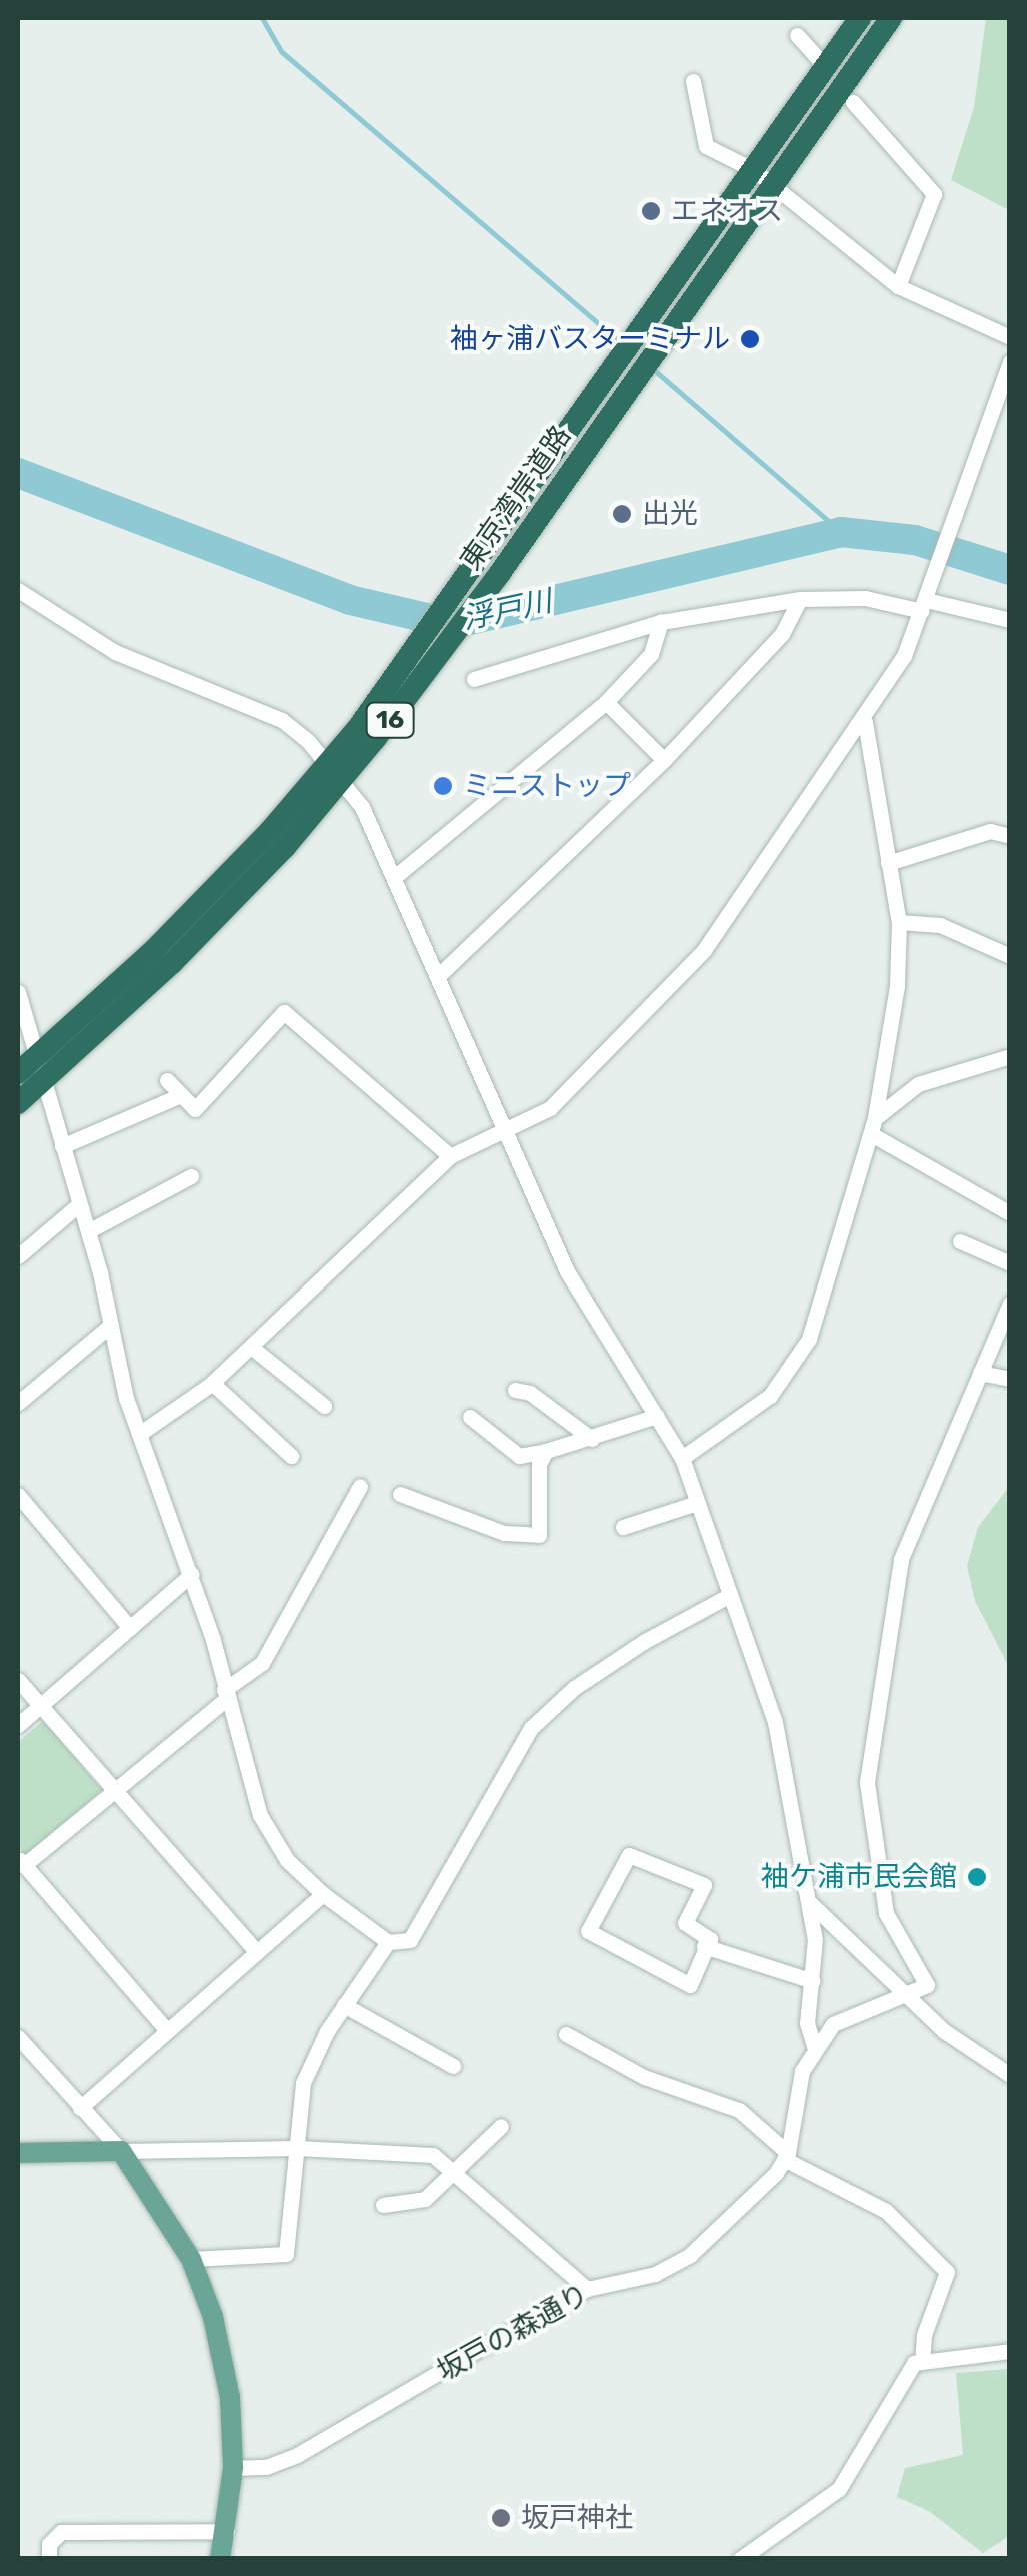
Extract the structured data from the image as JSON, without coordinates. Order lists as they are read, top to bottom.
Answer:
{
  "streets": {
    "highway": ["東京湾岸道路", "16"],
    "street": ["坂戸の森通り"]
  },
  "water": ["浮戸川"],
  "places": [
    "エネオス",
    "袖ヶ浦バスターミナル",
    "出光",
    "ミニストップ",
    "袖ケ浦市民会館",
    "坂戸神社"
  ]
}
